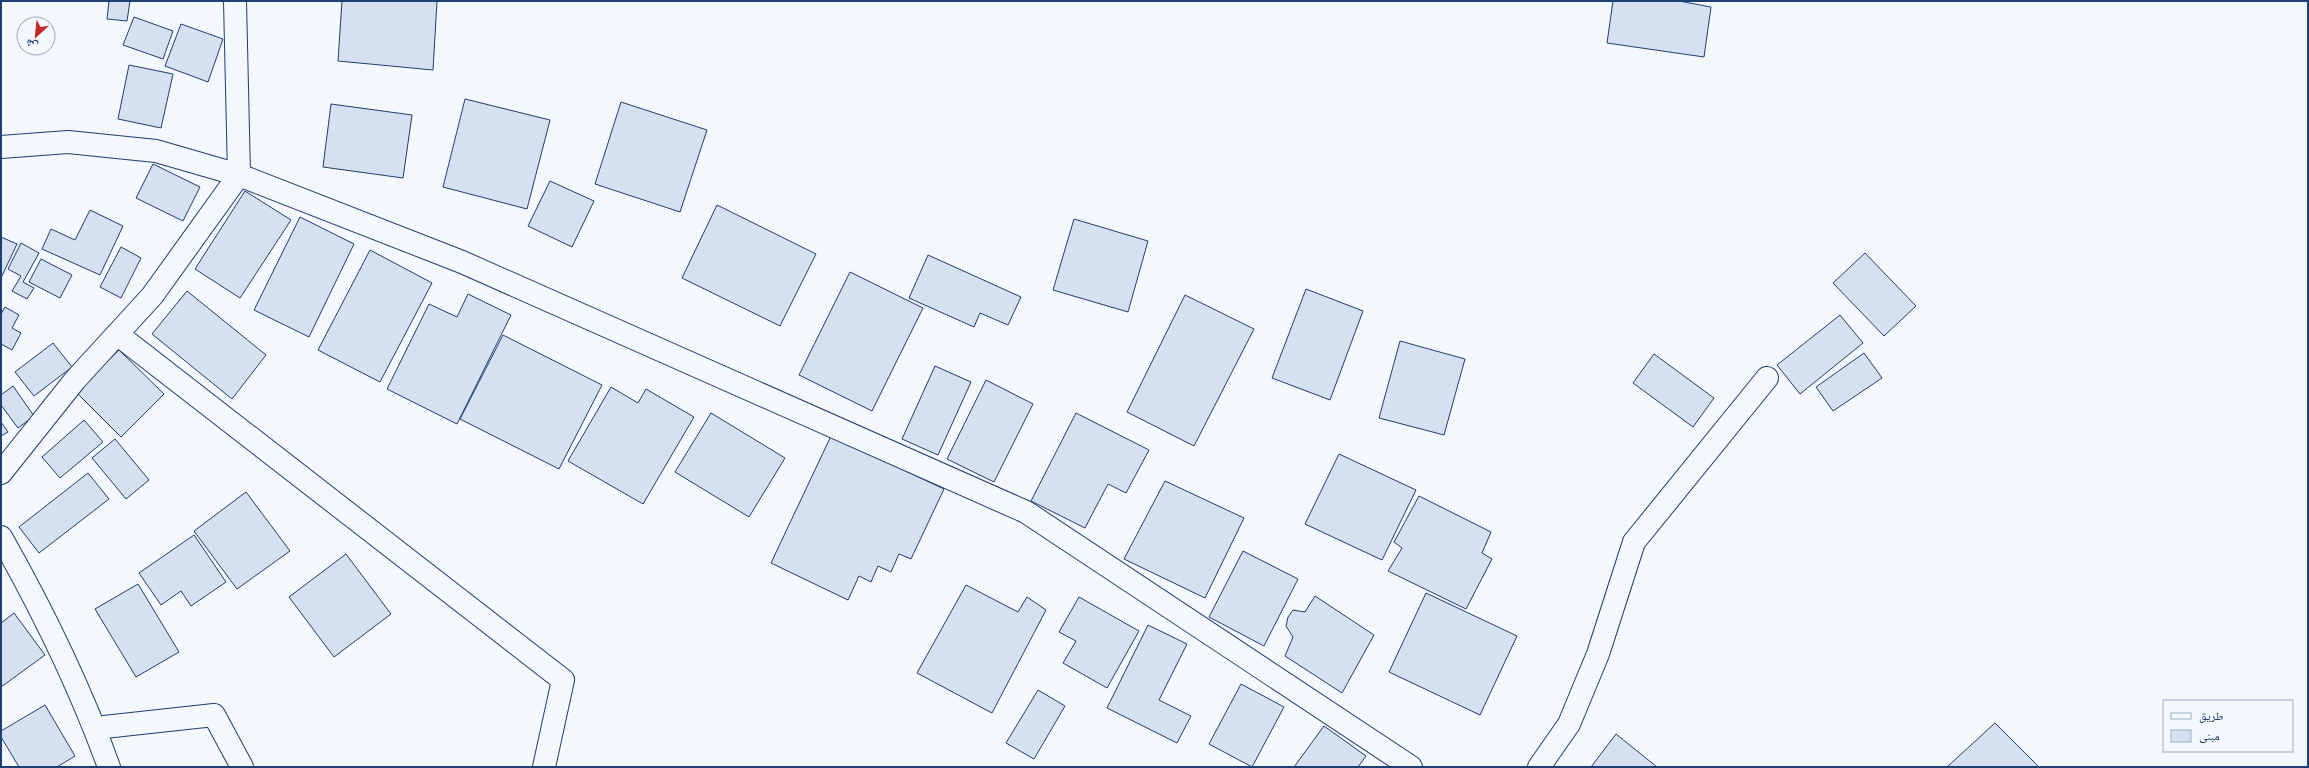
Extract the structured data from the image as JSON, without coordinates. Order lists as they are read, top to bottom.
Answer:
{
  "legend": ["طريق", "مبنى"],
  "north": "bottom left"
}
